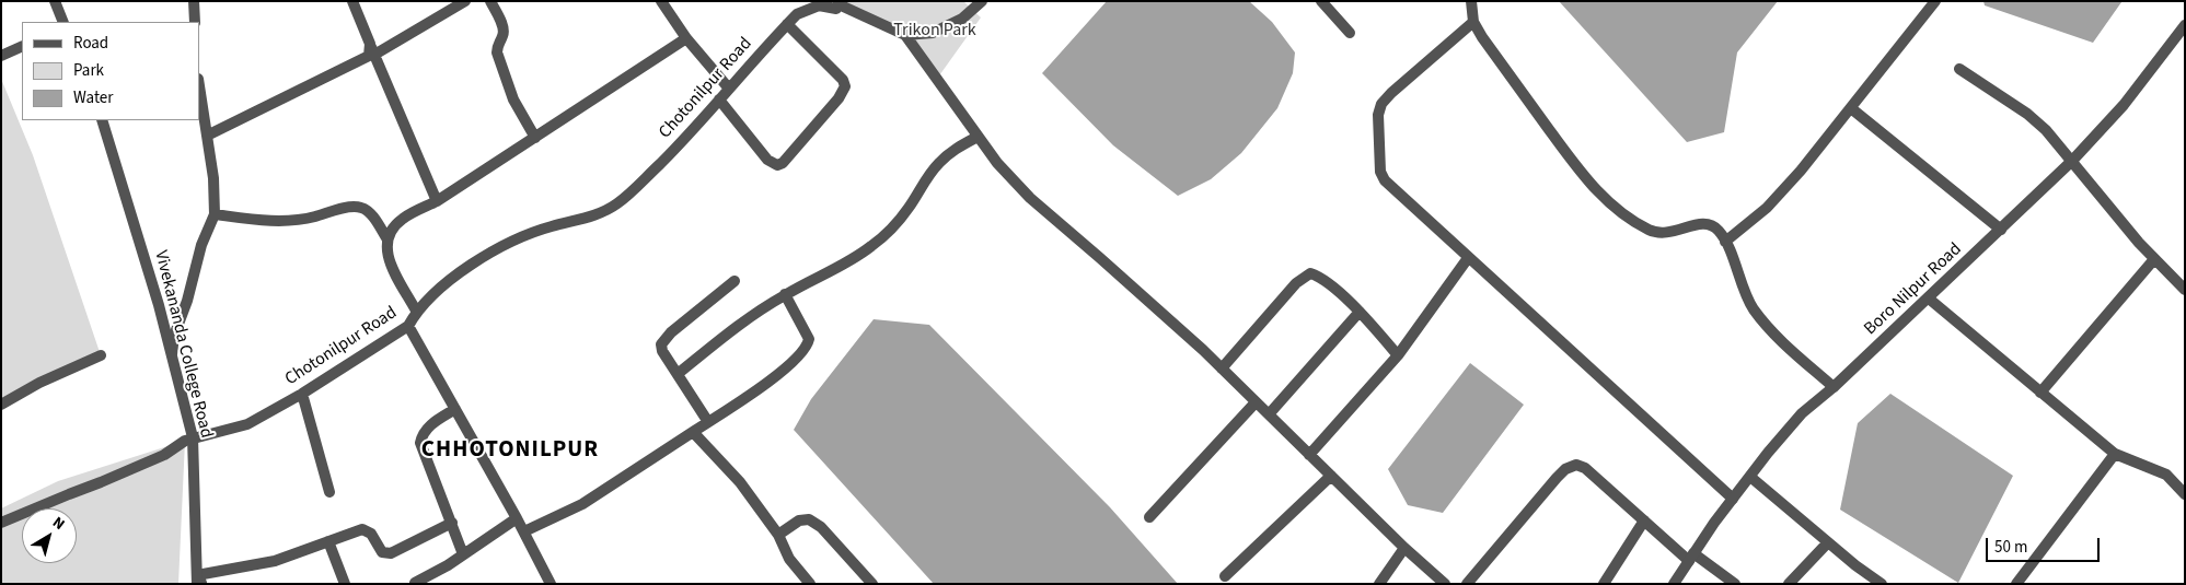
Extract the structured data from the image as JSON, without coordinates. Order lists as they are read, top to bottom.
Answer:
{
  "streets": {
    "street": ["Chotonilpur Road", "Boro Nilpur Road", "Vivekananda College Road"]
  },
  "crossings": [
    ["Chotonilpur Road", "Vivekananda College Road"]
  ],
  "districts": ["CHHOTONILPUR"],
  "parks": ["Trikon Park"],
  "legend": ["Road", "Park", "Water"],
  "scale_bar": "50 m",
  "north": "top right"
}
